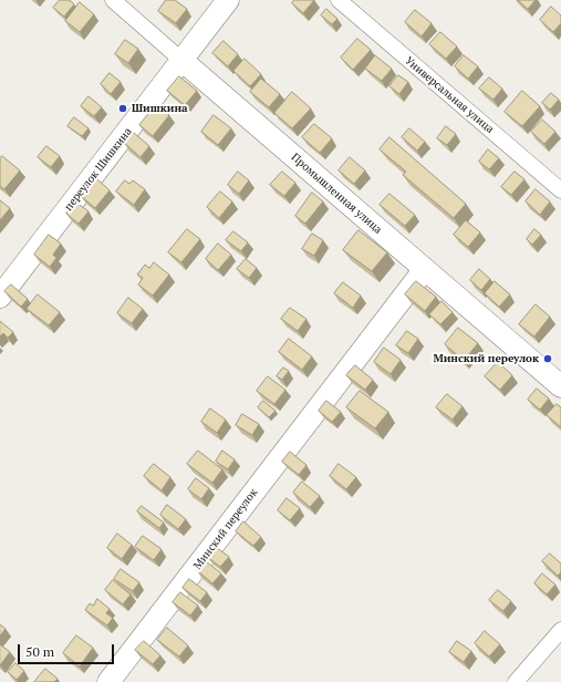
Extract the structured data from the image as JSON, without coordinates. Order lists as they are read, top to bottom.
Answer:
{
  "streets": {
    "main road": ["переулок Шишкина", "Промышленная улица", "Минский переулок"],
    "street": ["Универсальная улица"]
  },
  "crossings": [
    ["переулок Шишкина", "Промышленная улица"],
    ["Промышленная улица", "Минский переулок"]
  ],
  "places": ["Шишкина", "Минский переулок"],
  "scale_bar": "50 m"
}
